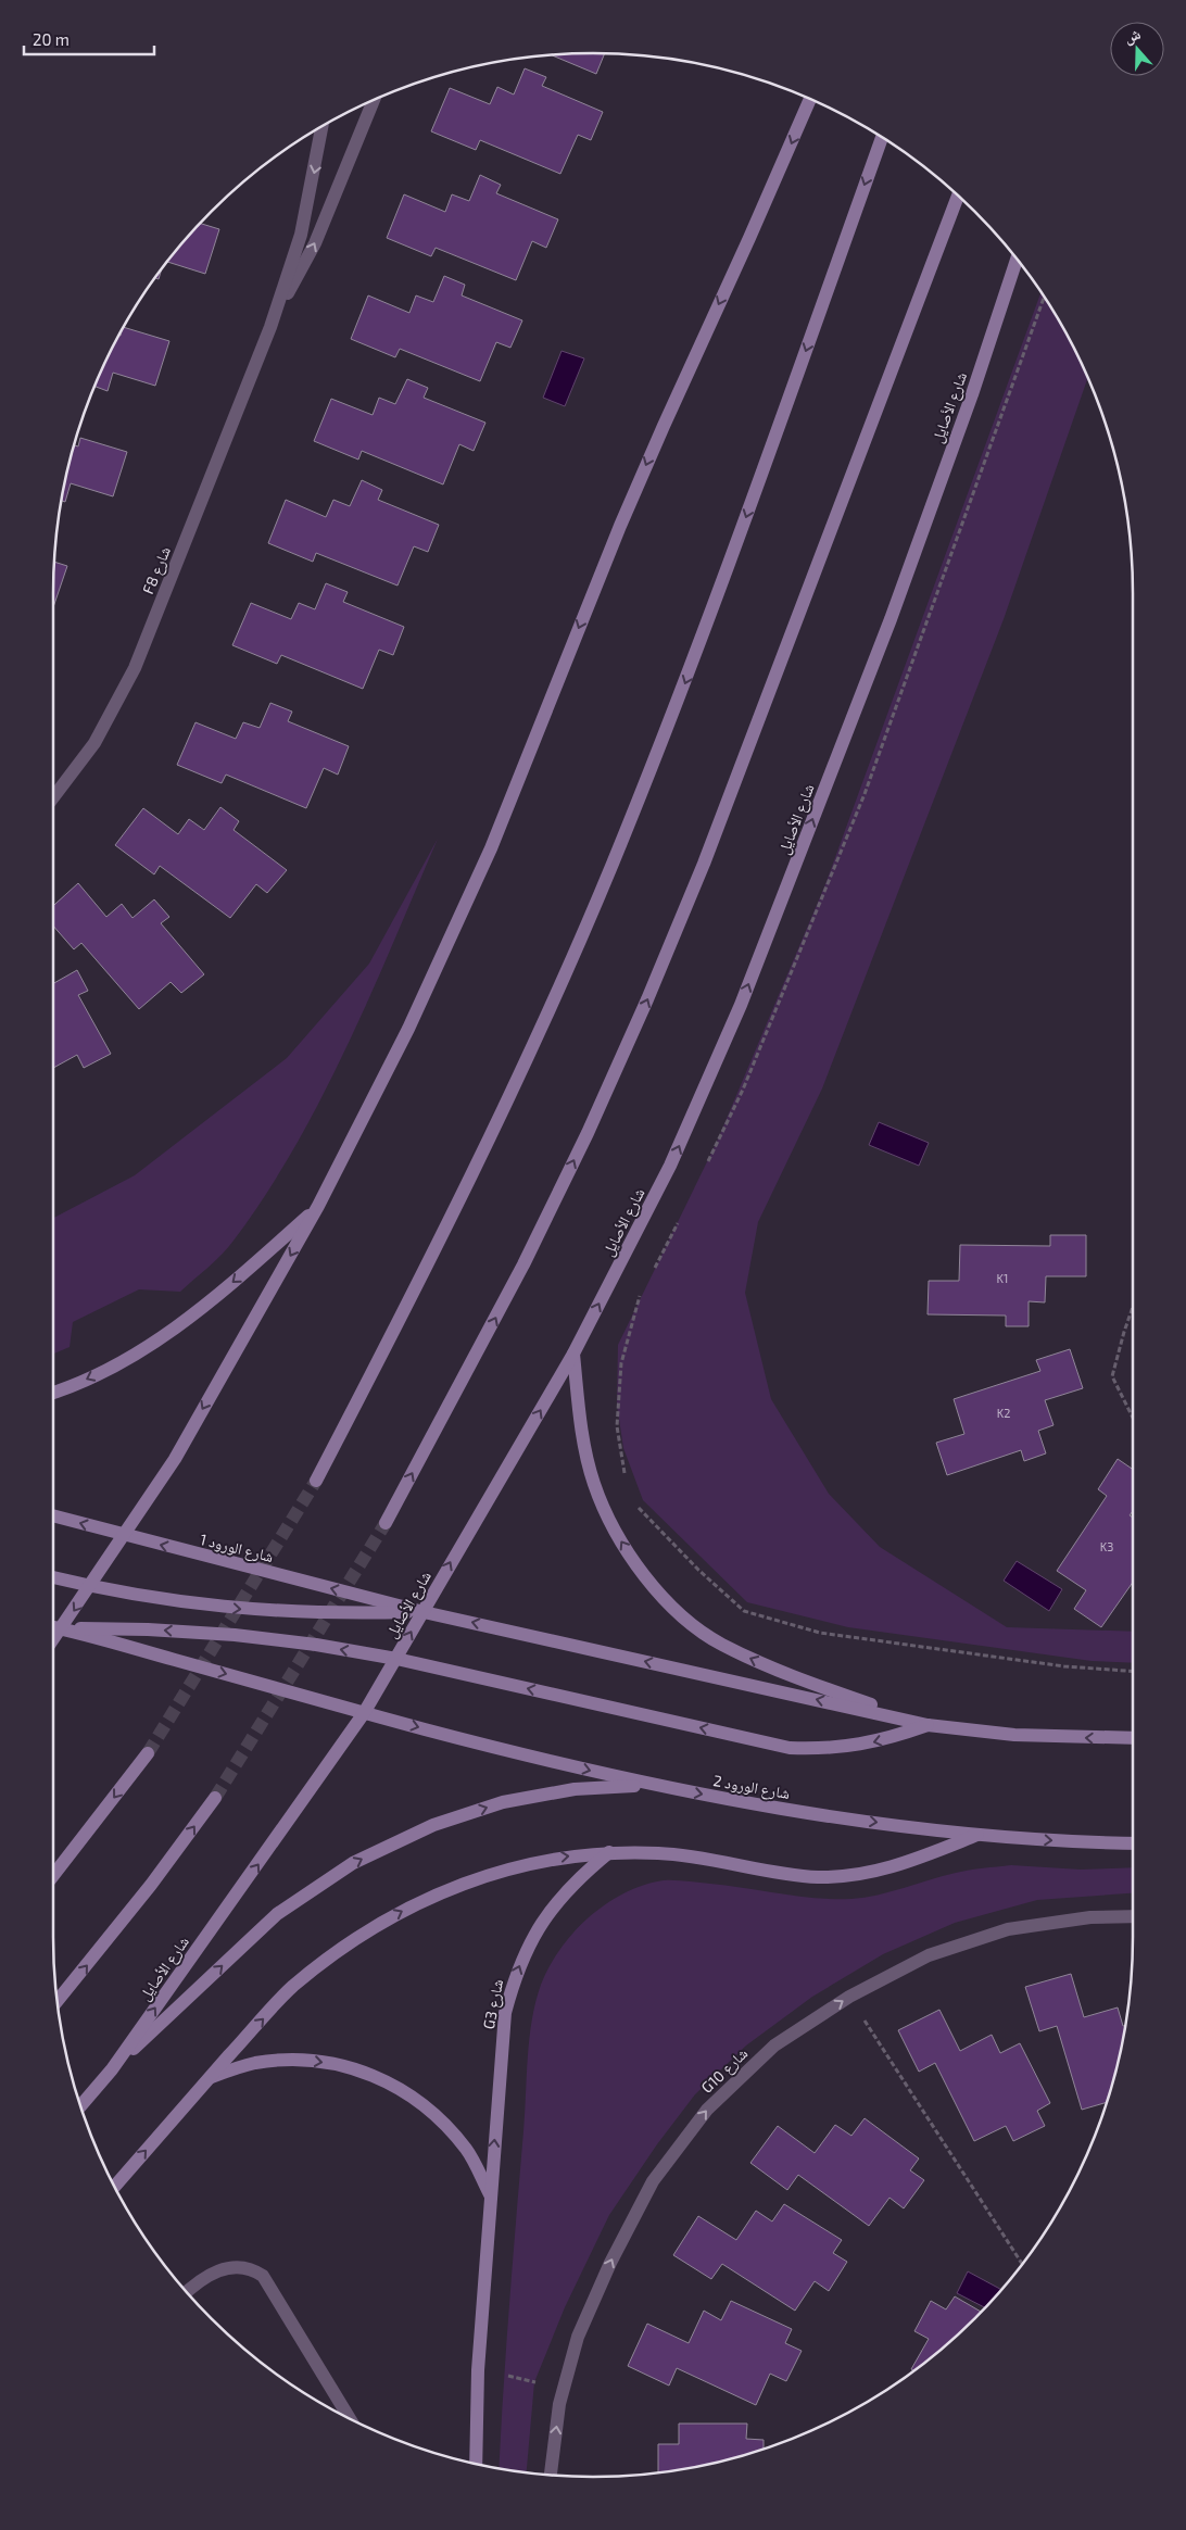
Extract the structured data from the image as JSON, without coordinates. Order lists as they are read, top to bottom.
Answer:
{
  "streets": {
    "main road": [
      "شارع الأصايل",
      "شارع الورود 1",
      "شارع الورود 2",
      "G3 شارع"
    ],
    "street": ["F8 شارع", "G10 شارع"]
  },
  "crossings": [
    ["شارع الأصايل", "شارع الورود 1"],
    ["شارع الأصايل", "شارع الورود 2"]
  ],
  "one_way": ["G3 شارع", "G10 شارع"],
  "house_numbers": ["K1", "K2", "K3"],
  "scale_bar": "20 m",
  "north": "top"
}
